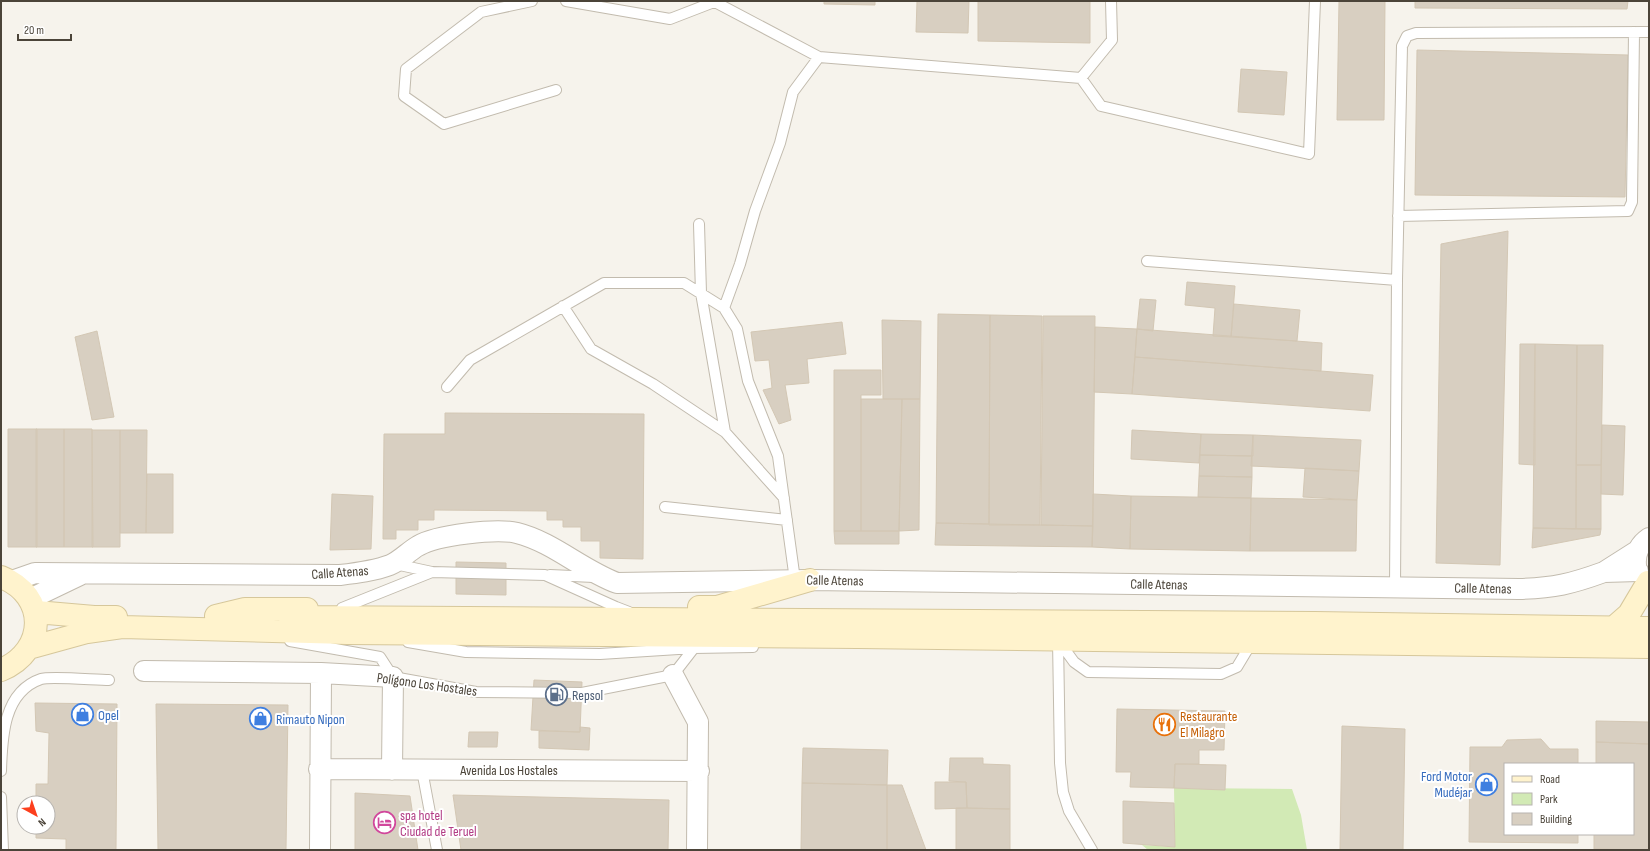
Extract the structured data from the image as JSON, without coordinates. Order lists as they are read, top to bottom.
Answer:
{
  "streets": {
    "street": ["Calle Atenas", "Polígono Los Hostales", "Avenida Los Hostales"]
  },
  "places": {
    "fuel station": ["Repsol"],
    "shop": ["Opel", "Rimauto Nipon", "Ford Motor Mudéjar"],
    "restaurant": ["Restaurante El Milagro"],
    "hotel": ["spa hotel Ciudad de Teruel"]
  },
  "legend": ["Road", "Park", "Building"],
  "scale_bar": "20 m",
  "north": "bottom right"
}
